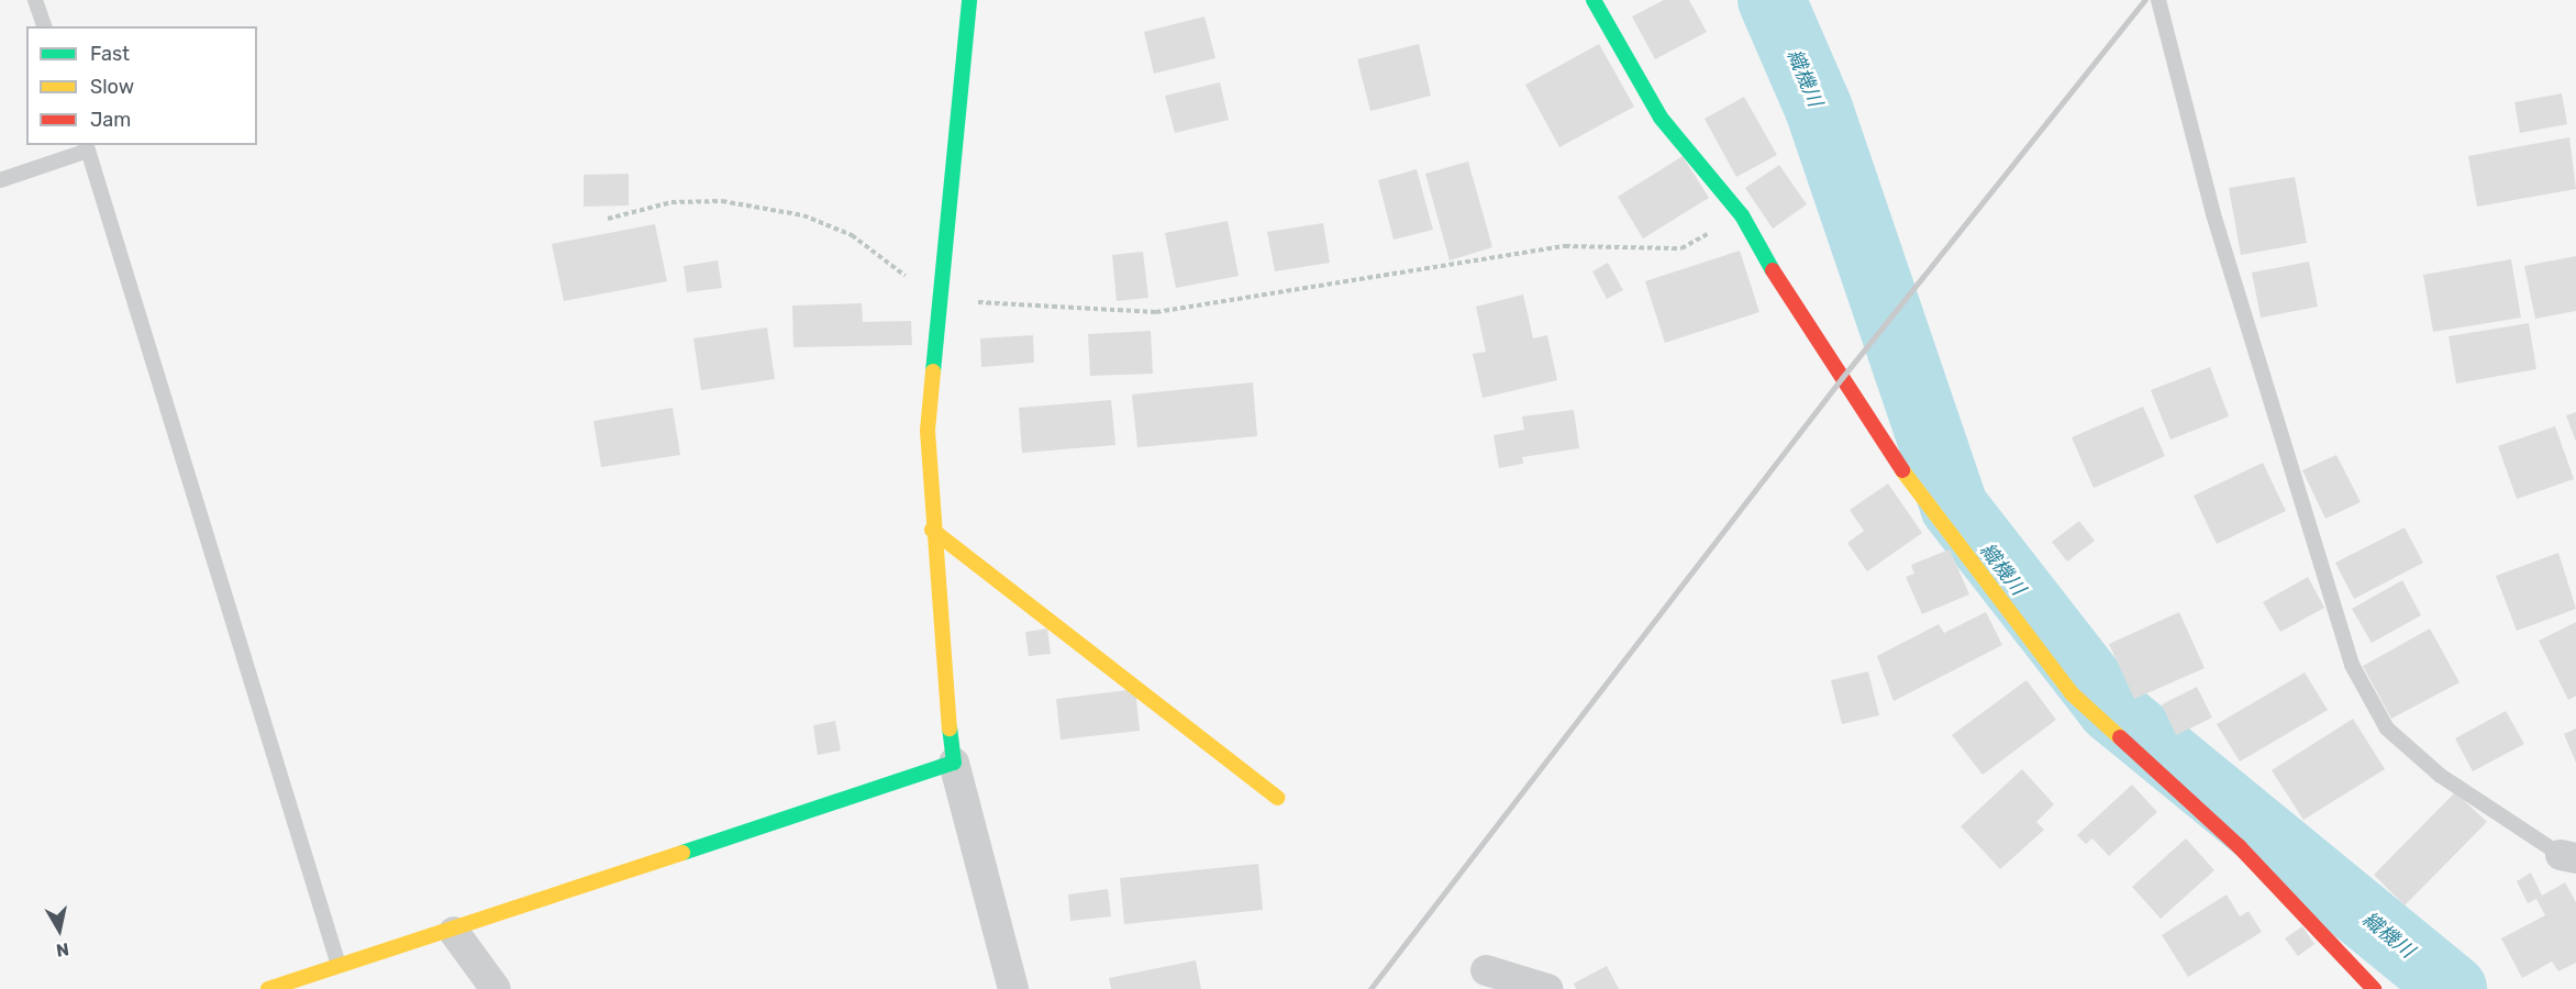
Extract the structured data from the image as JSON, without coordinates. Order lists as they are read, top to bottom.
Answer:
{
  "water": ["織機川"],
  "legend": ["Fast", "Slow", "Jam"],
  "north": "bottom"
}
